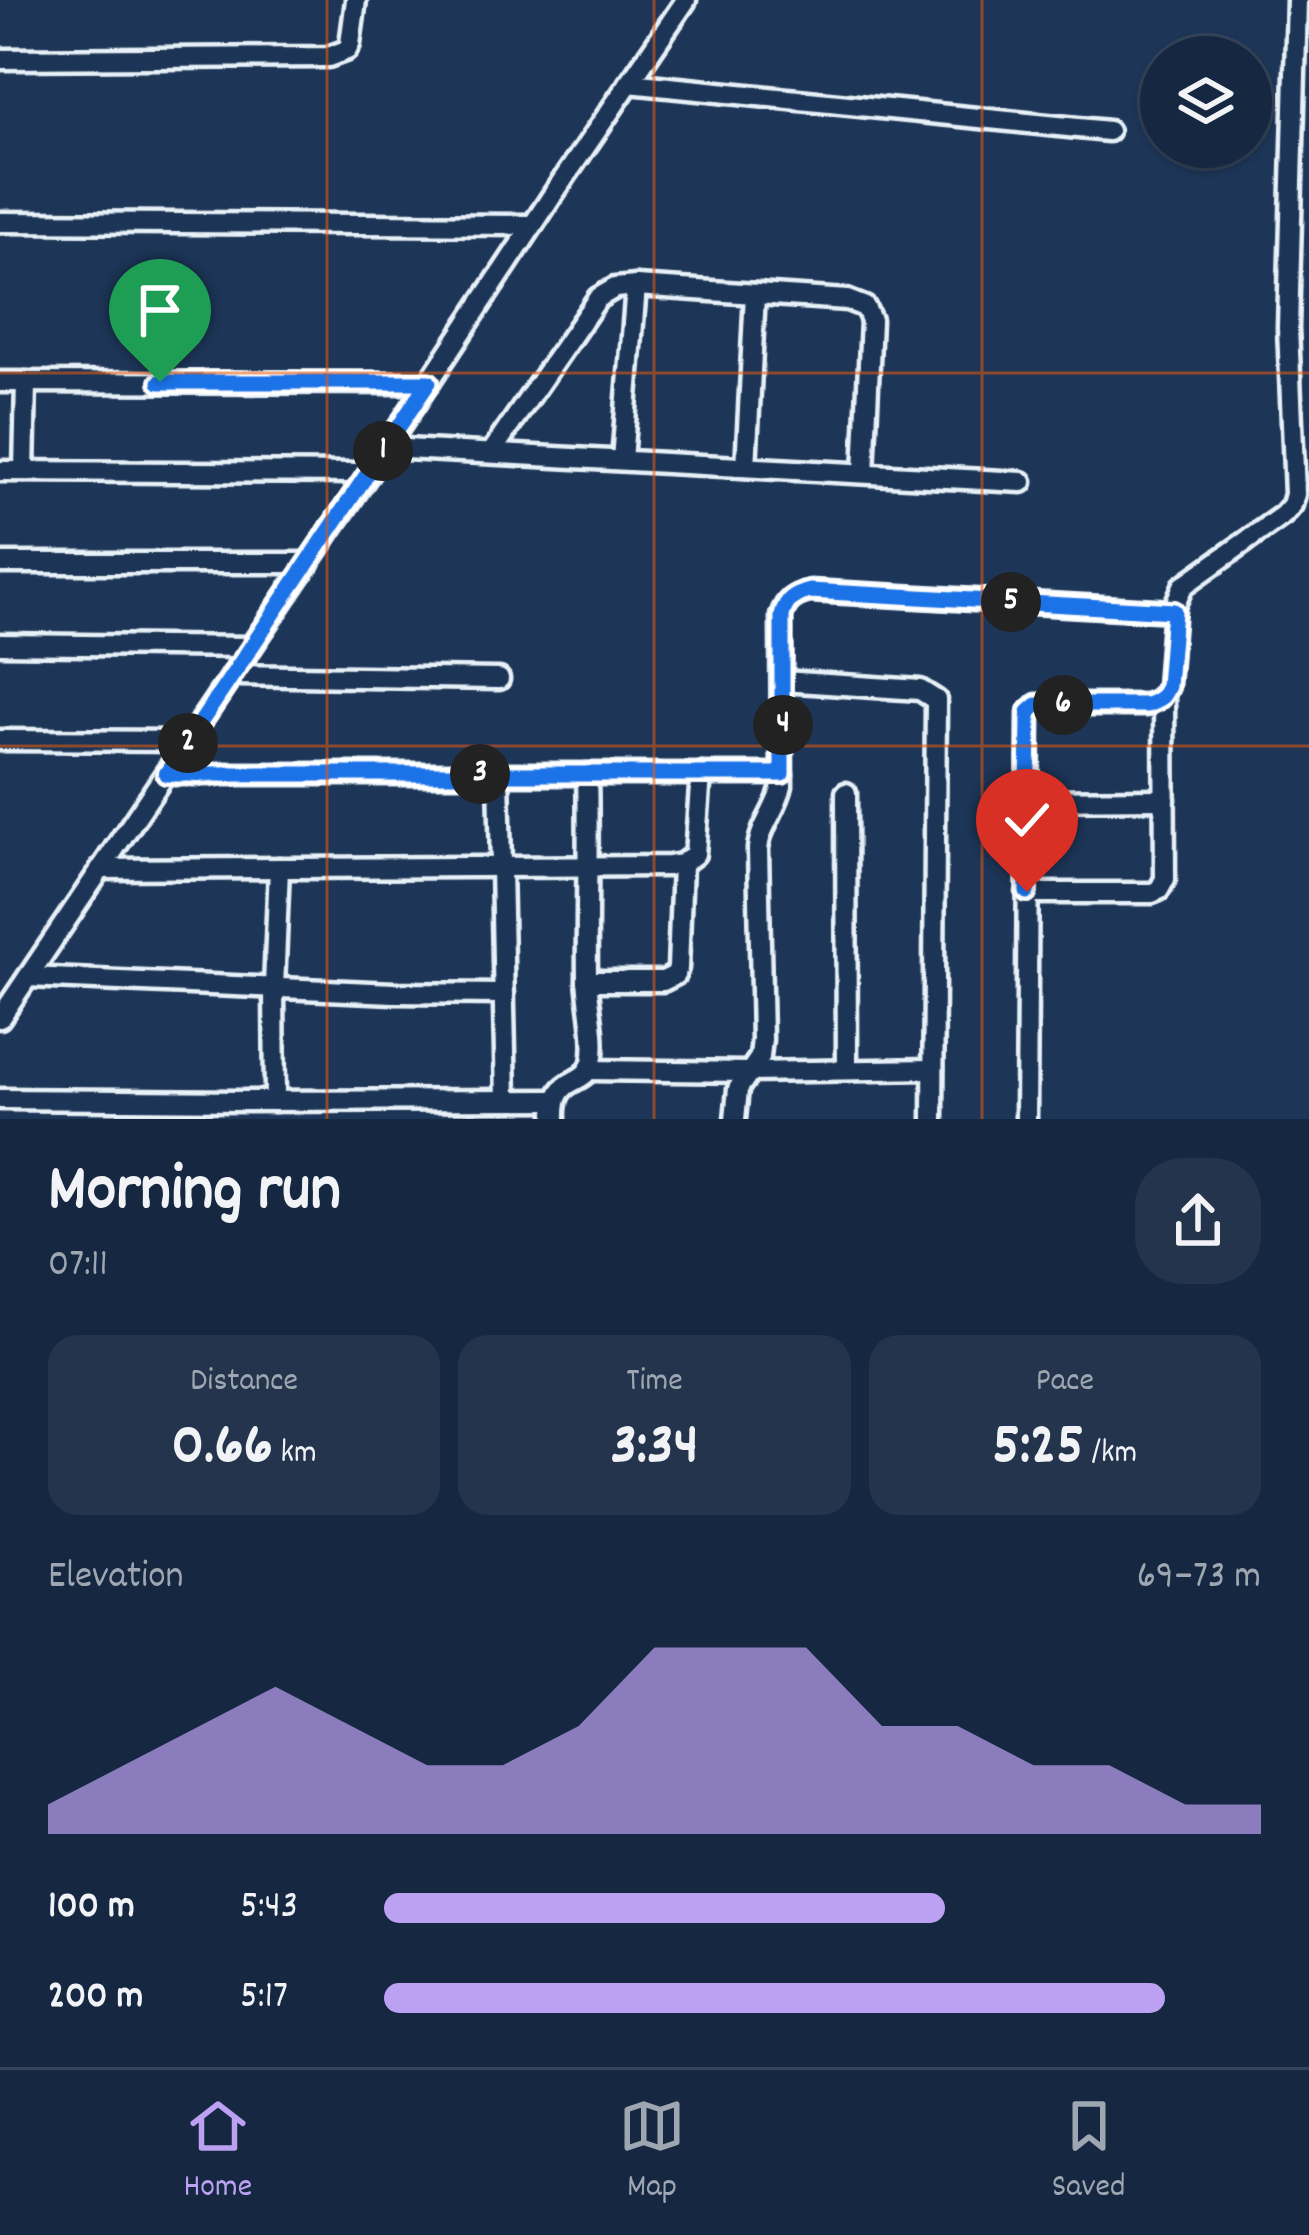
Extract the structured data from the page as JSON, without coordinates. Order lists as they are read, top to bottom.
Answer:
{
  "page": {
    "pins": [
      "1",
      "5",
      "6",
      "4",
      "2",
      "3"
    ],
    "heading": ["Morning run", "07:11"],
    "stats": [
      ["Distance", "0.66 km"],
      ["Time", "3:34"],
      ["Pace", "5:25 /km"]
    ],
    "chart": ["Elevation", "69–73 m"],
    "list": [
      {
        "name": "100 m",
        "note": "5:43"
      },
      {
        "name": "200 m",
        "note": "5:17"
      }
    ],
    "tabs": ["Home", "Map", "Saved"]
  }
}
